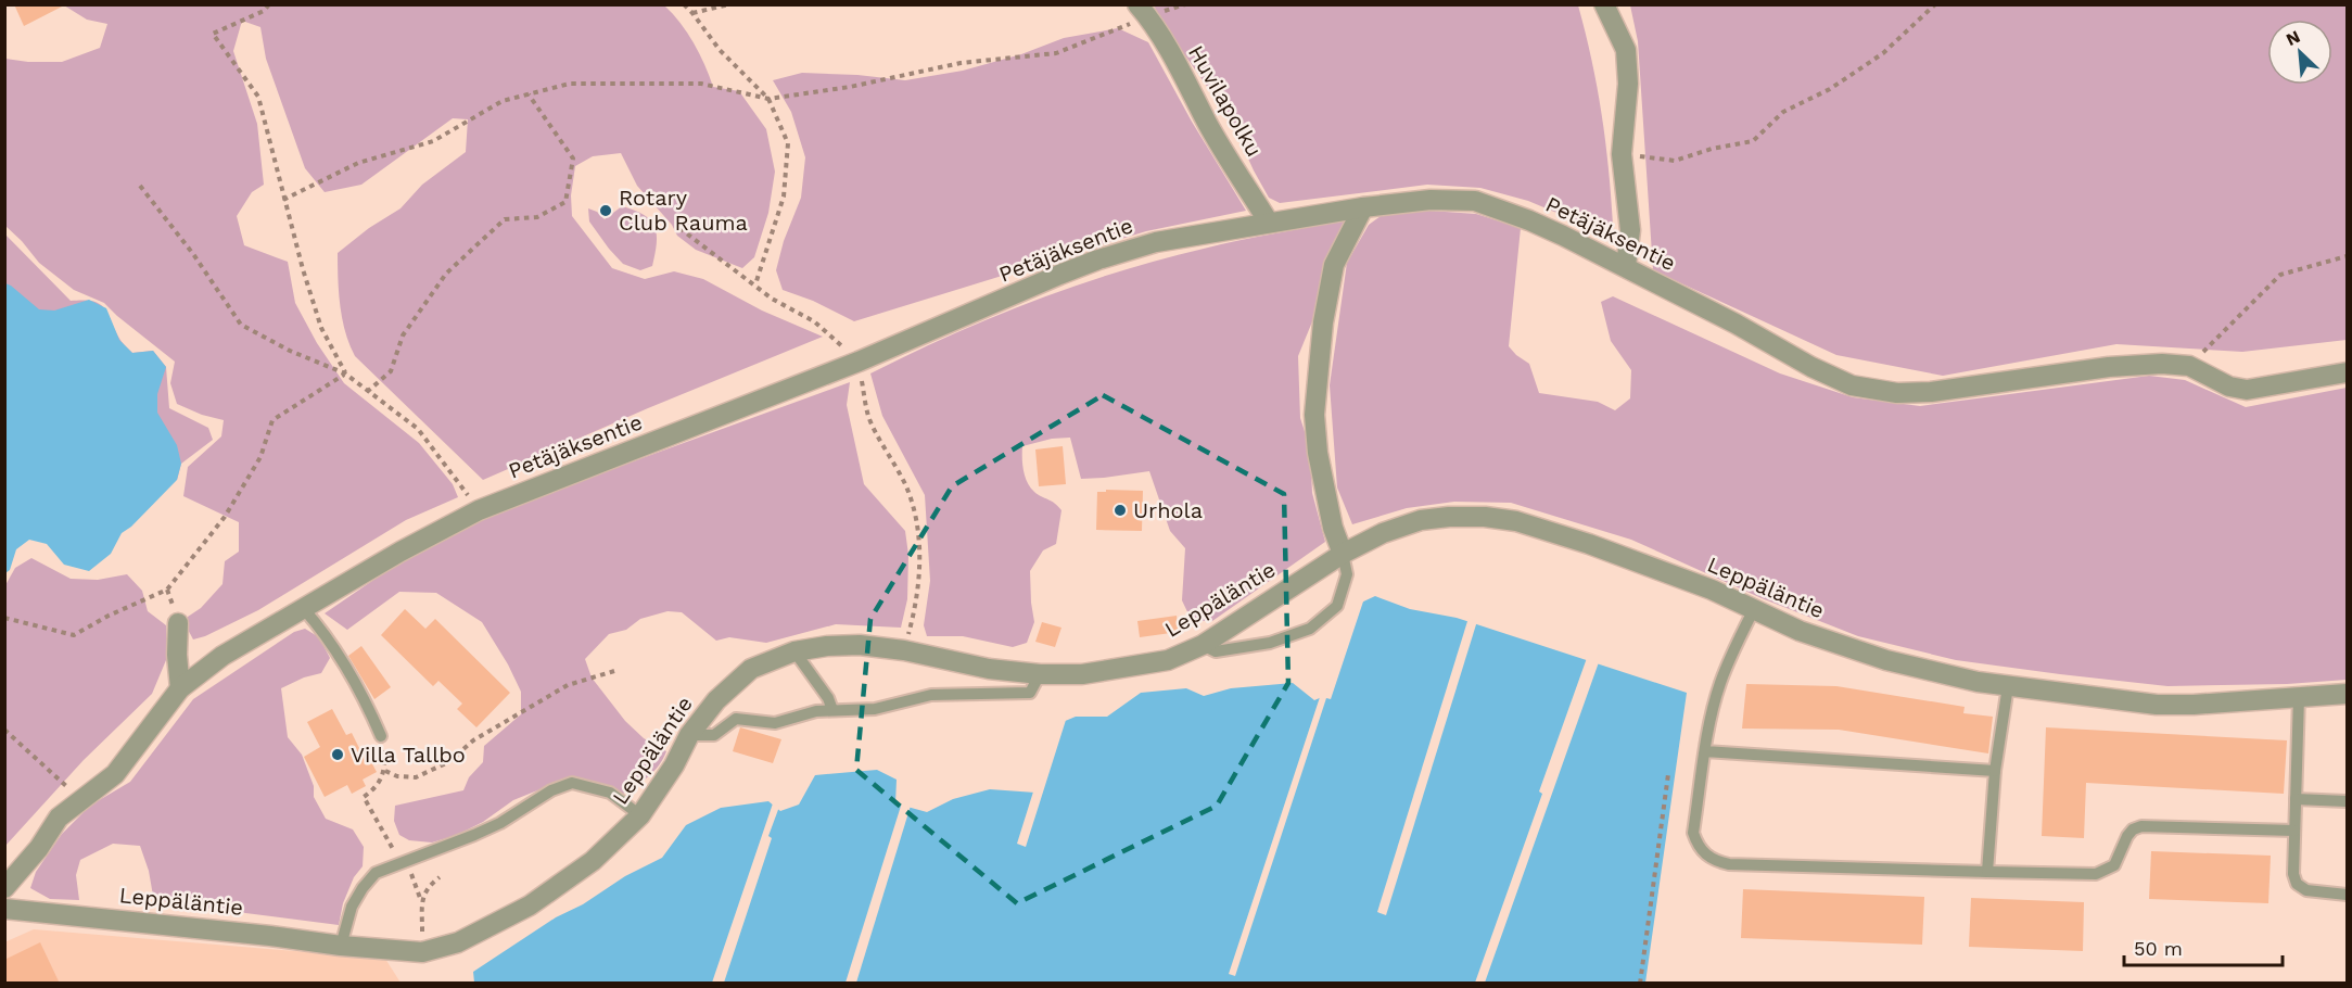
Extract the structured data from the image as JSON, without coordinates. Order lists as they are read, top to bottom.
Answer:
{
  "streets": {
    "street": ["Huvilapolku", "Petäjäksentie", "Leppäläntie"]
  },
  "crossings": [
    ["Huvilapolku", "Petäjäksentie"]
  ],
  "places": ["Rotary Club Rauma", "Urhola", "Villa Tallbo"],
  "scale_bar": "50 m",
  "north": "top left"
}
